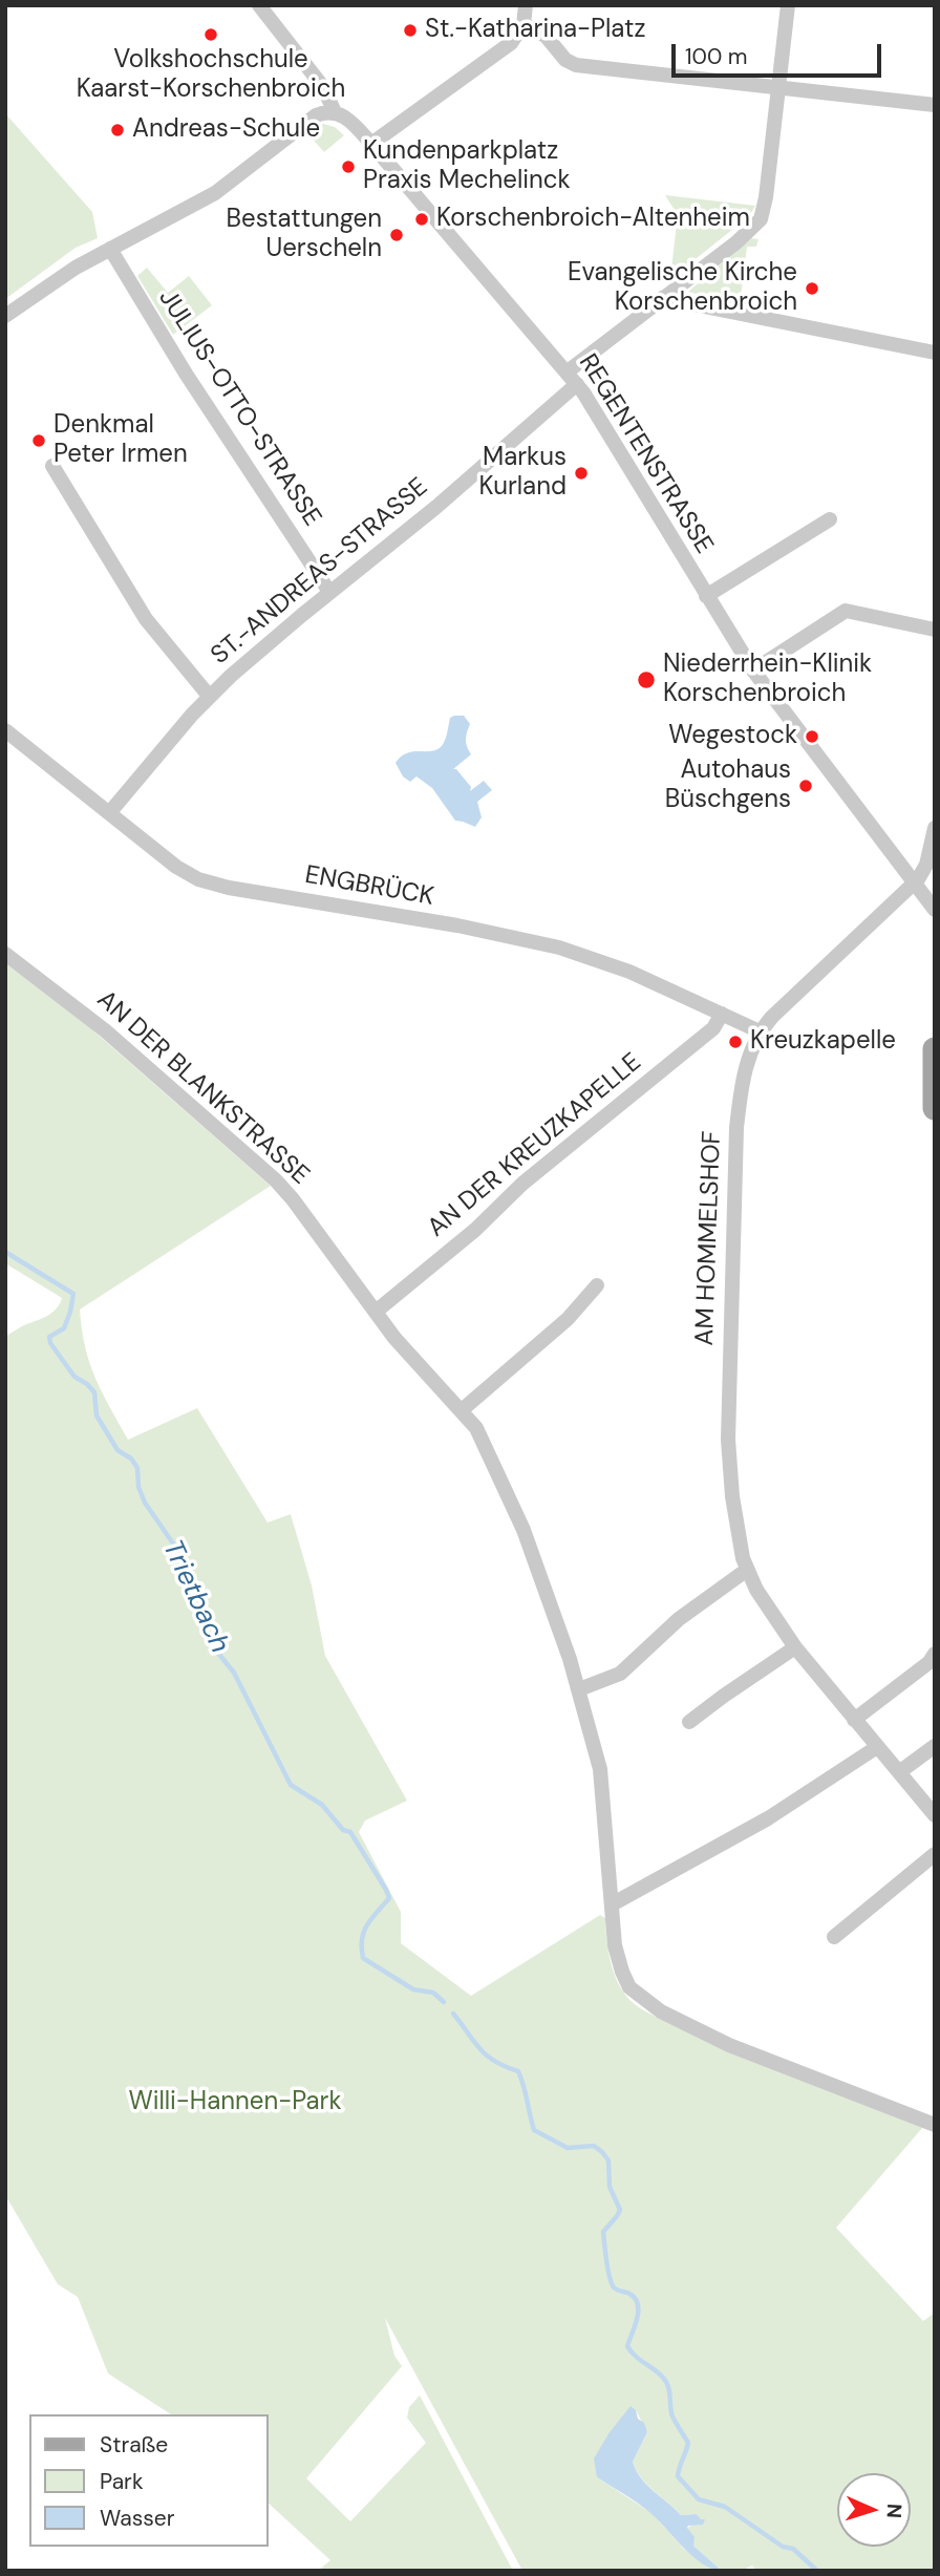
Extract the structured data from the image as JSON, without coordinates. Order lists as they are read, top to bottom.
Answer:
{
  "streets": {
    "street": [
      "JULIUS-OTTO-STRASSE",
      "REGENTENSTRASSE",
      "ST.-ANDREAS-STRASSE",
      "ENGBRÜCK",
      "AN DER BLANKSTRASSE",
      "AN DER KREUZKAPELLE",
      "AM HOMMELSHOF"
    ]
  },
  "crossings": [
    ["JULIUS-OTTO-STRASSE", "ST.-ANDREAS-STRASSE"],
    ["REGENTENSTRASSE", "ST.-ANDREAS-STRASSE"],
    ["REGENTENSTRASSE", "AM HOMMELSHOF"],
    ["ST.-ANDREAS-STRASSE", "ENGBRÜCK"],
    ["ENGBRÜCK", "AN DER KREUZKAPELLE"],
    ["ENGBRÜCK", "AM HOMMELSHOF"],
    ["AN DER BLANKSTRASSE", "AN DER KREUZKAPELLE"]
  ],
  "water": ["Trietbach"],
  "parks": ["Willi-Hannen-Park"],
  "places": [
    "St.-Katharina-Platz",
    "Volkshochschule Kaarst-Korschenbroich",
    "Andreas-Schule",
    "Kundenparkplatz Praxis Mechelinck",
    "Korschenbroich-Altenheim",
    "Bestattungen Uerscheln",
    "Evangelische Kirche Korschenbroich",
    "Denkmal Peter Irmen",
    "Markus Kurland",
    "Niederrhein-Klinik Korschenbroich",
    "Wegestock",
    "Autohaus Büschgens",
    "Kreuzkapelle"
  ],
  "legend": ["Straße", "Park", "Wasser"],
  "scale_bar": "100 m",
  "north": "right"
}
